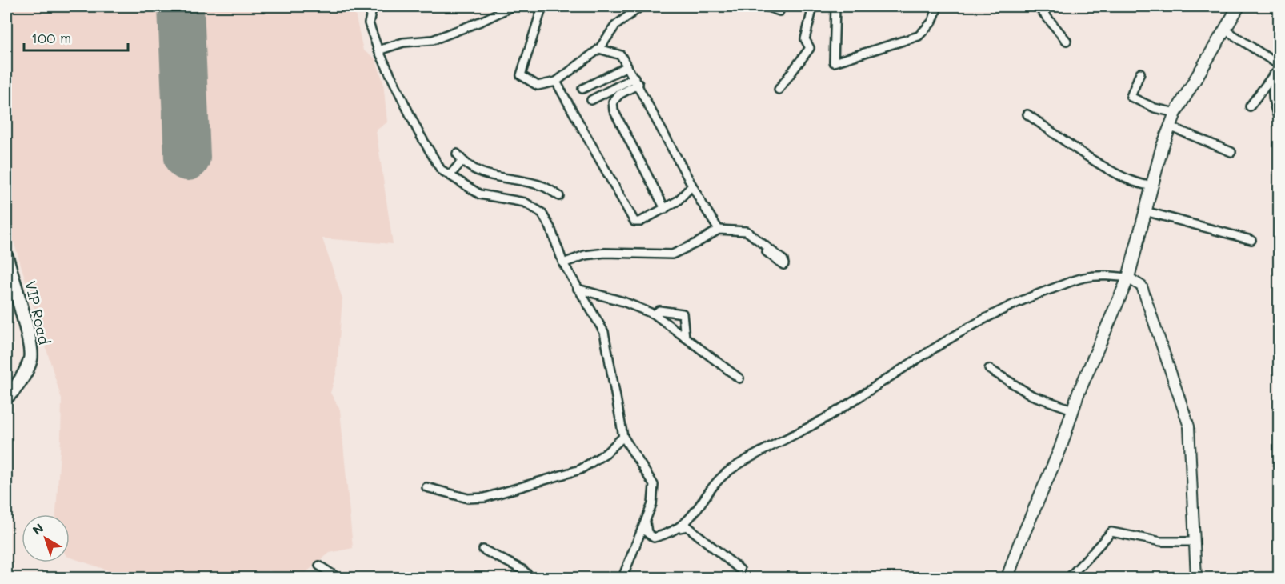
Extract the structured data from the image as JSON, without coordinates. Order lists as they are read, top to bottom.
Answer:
{
  "streets": {
    "highway": ["VIP Road"]
  },
  "scale_bar": "100 m",
  "north": "top left"
}
